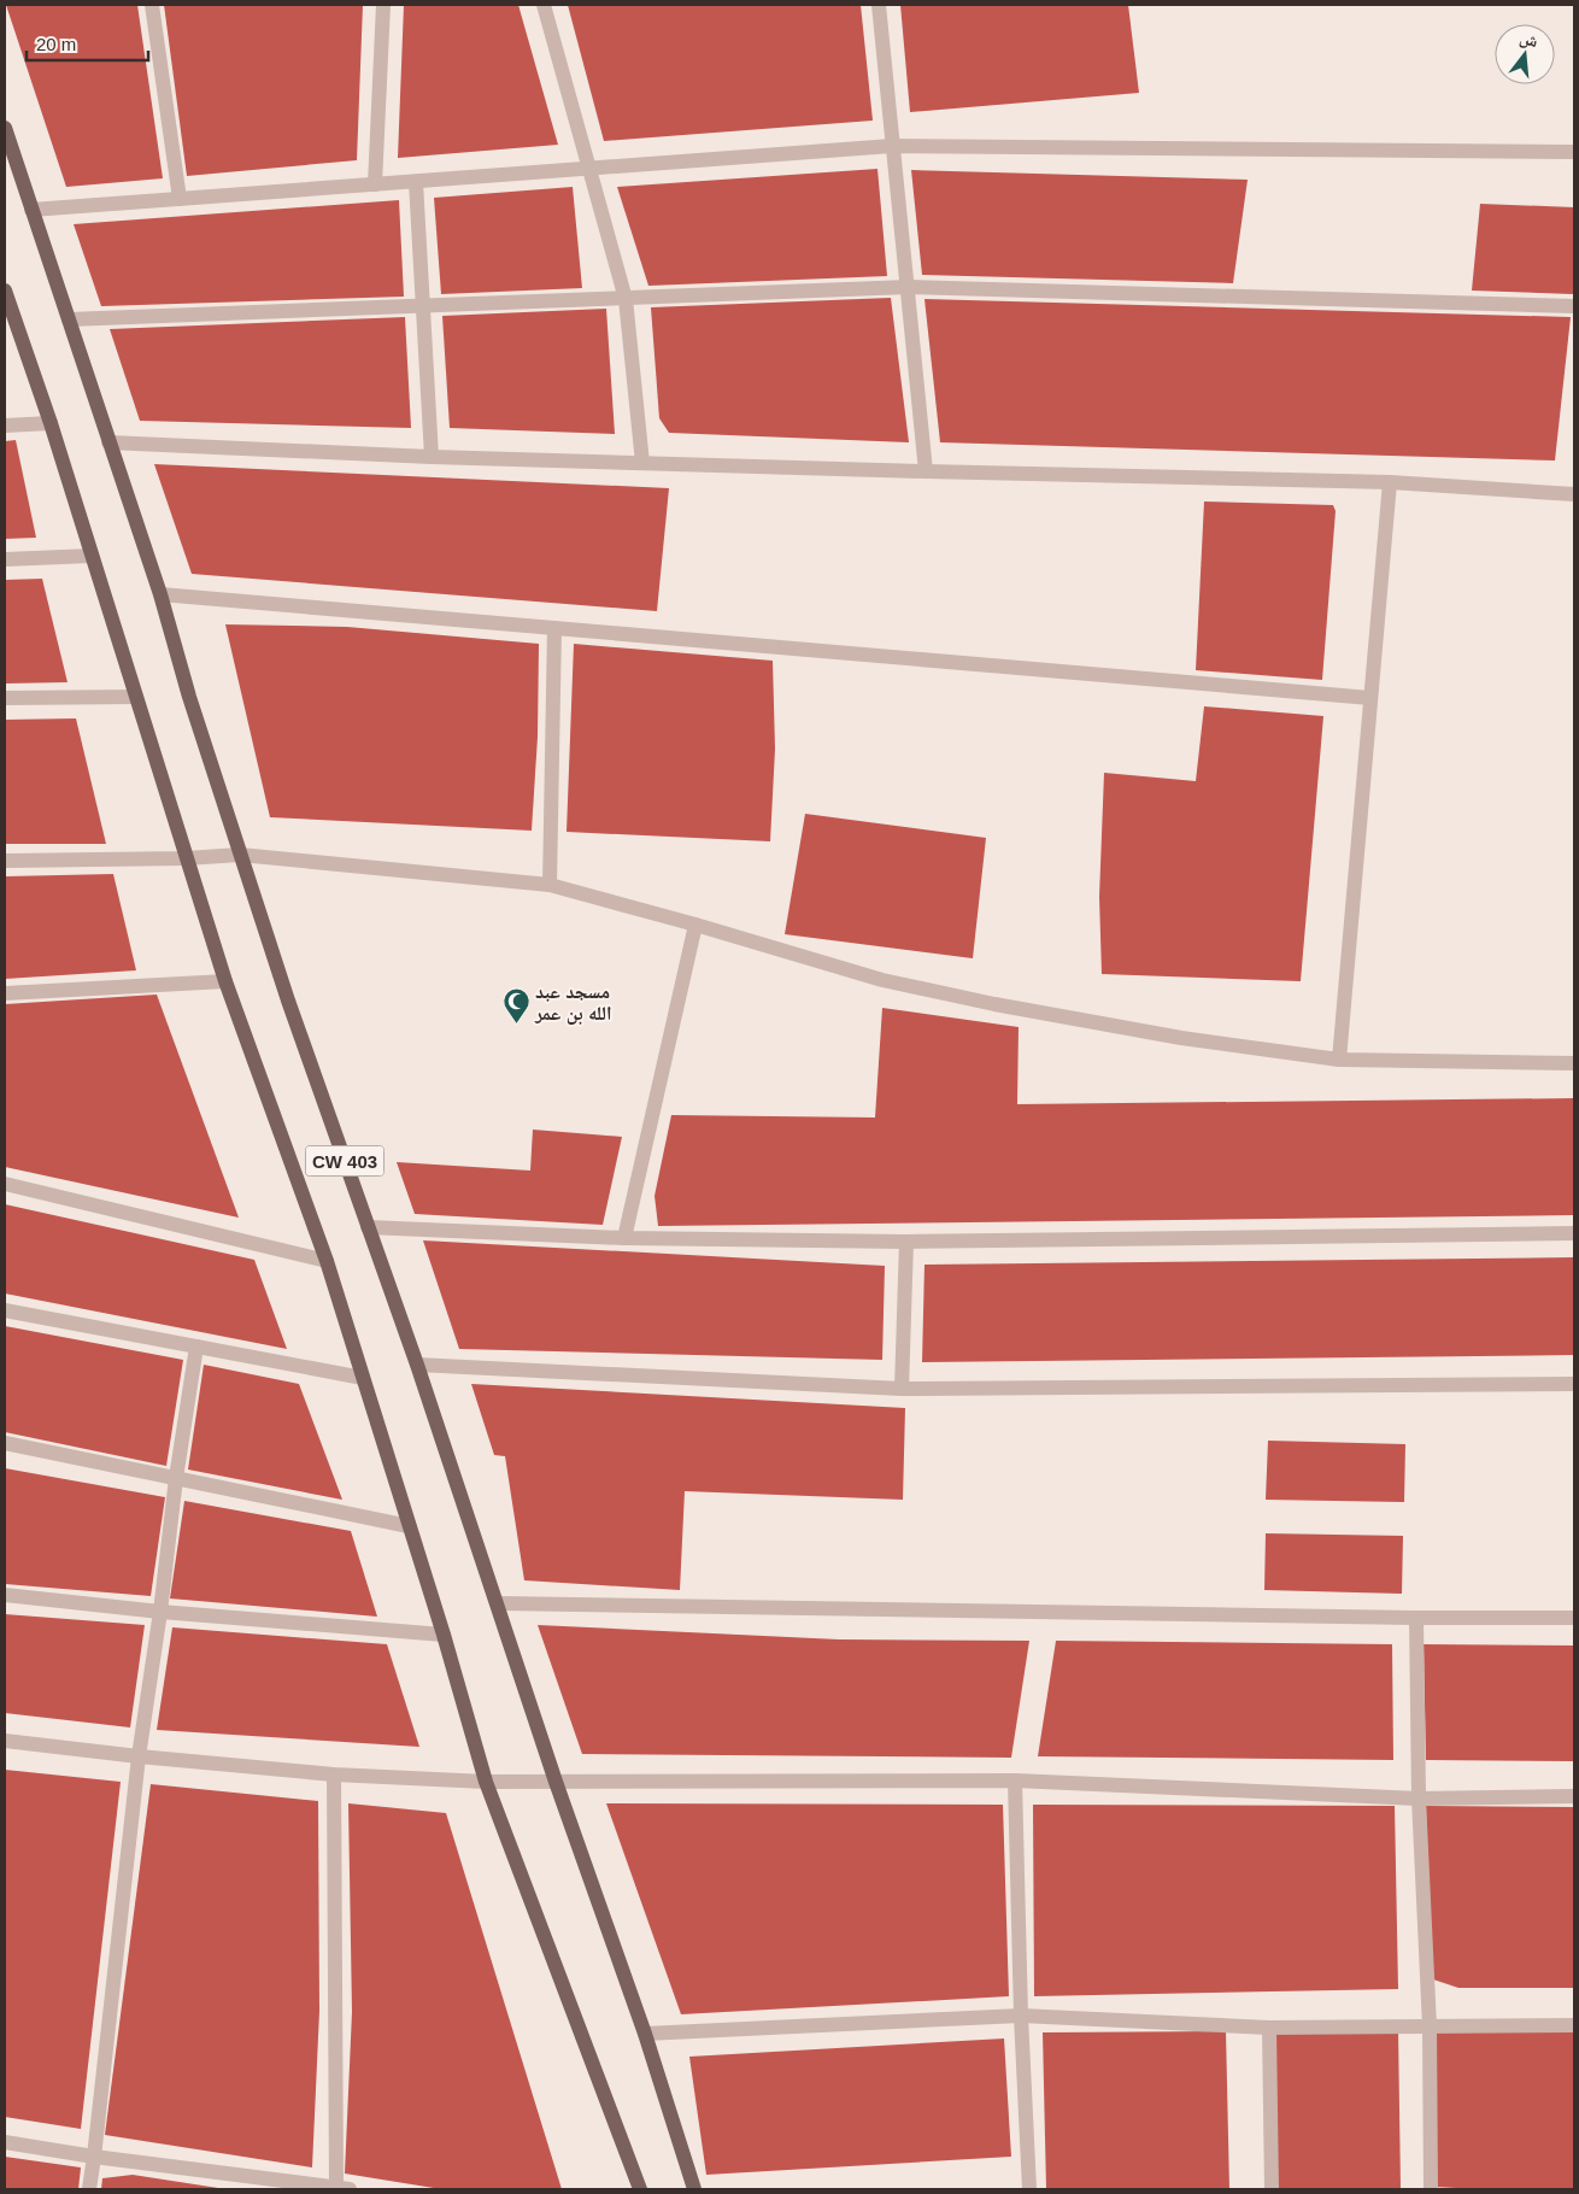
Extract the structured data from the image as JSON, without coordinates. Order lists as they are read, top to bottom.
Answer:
{
  "streets": {
    "main road": ["CW 403"]
  },
  "places": {
    "mosque": ["مسجد عبد الله بن عمر"]
  },
  "scale_bar": "20 m",
  "north": "top"
}
